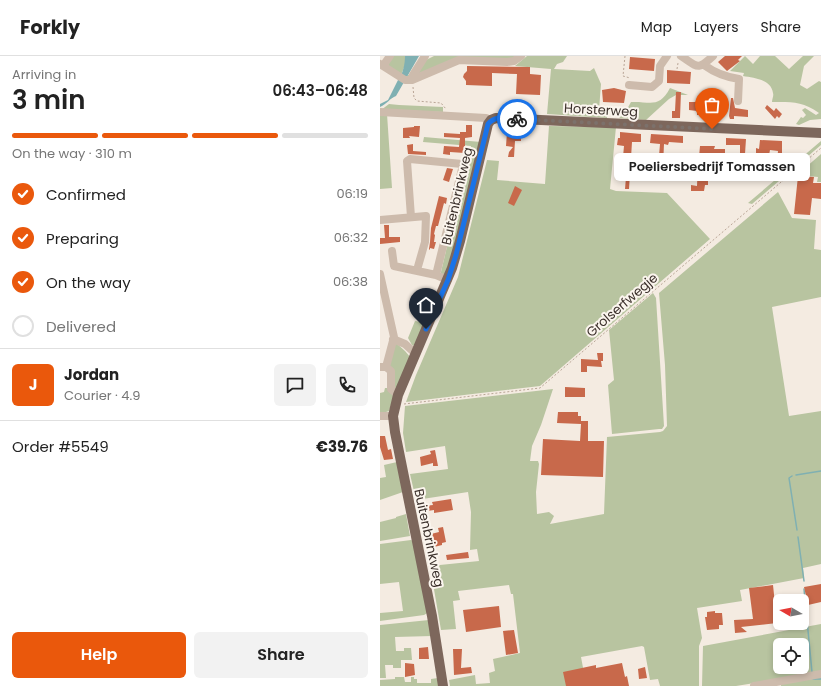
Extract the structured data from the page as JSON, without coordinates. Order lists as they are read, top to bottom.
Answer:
{
  "streets": {
    "main road": ["Horsterweg", "Buitenbrinkweg"],
    "path": ["Grolserfwegje"]
  },
  "crossings": [
    ["Horsterweg", "Buitenbrinkweg"]
  ],
  "places": ["Poeliersbedrijf Tomassen"],
  "north": "left",
  "page": {
    "header": "Forkly",
    "nav": ["Map", "Layers", "Share"],
    "heading": ["3 min", "Arriving in", "06:43–06:48"],
    "panel": [
      "Jordan",
      "Courier · 4.9",
      "Order #5549",
      "€39.76"
    ],
    "bar": "On the way · 310 m",
    "bubble": "Poeliersbedrijf Tomassen",
    "list": [
      ["Confirmed", "06:19"],
      ["Preparing", "06:32"],
      ["On the way", "06:38"],
      "Delivered"
    ],
    "round": "J",
    "buttons": ["Help", "Share"]
  }
}
